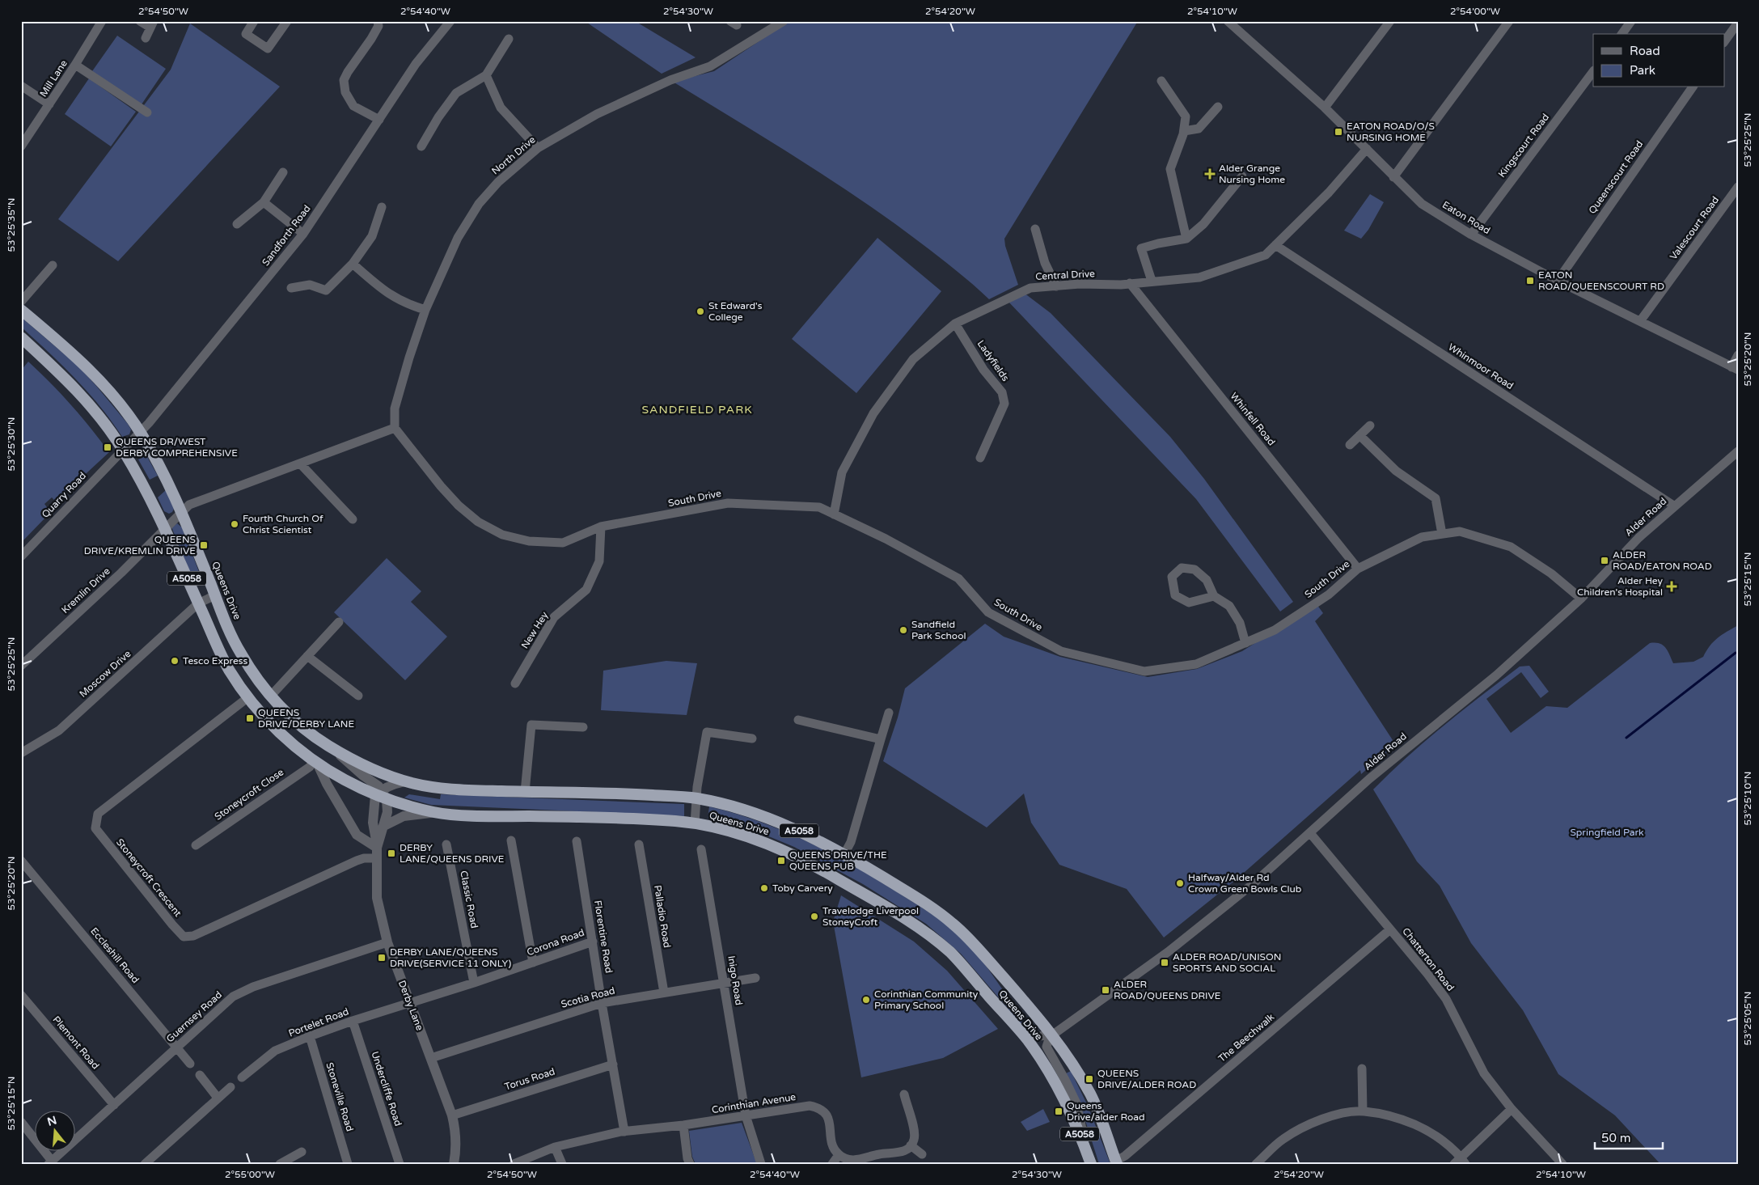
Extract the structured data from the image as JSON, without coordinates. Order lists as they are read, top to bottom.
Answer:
{
  "streets": {
    "highway": ["A5058", "Queens Drive"],
    "street": [
      "Mill Lane",
      "Kingscourt Road",
      "North Drive",
      "Queenscourt Road",
      "Eaton Road",
      "Valescourt Road",
      "Sandforth Road",
      "Central Drive",
      "Ladyfields",
      "Whinmoor Road",
      "Whinfell Road",
      "Quarry Road",
      "South Drive",
      "Alder Road",
      "Kremlin Drive",
      "New Hey",
      "Moscow Drive",
      "Stoneycroft Close",
      "Stoneycroft Crescent",
      "Classic Road",
      "Palladio Road",
      "Florentine Road",
      "Corona Road",
      "Eccleshill Road",
      "Chatterton Road",
      "Inigo Road",
      "Scotia Road",
      "Derby Lane",
      "Guernsey Road",
      "Portelet Road",
      "The Beechwalk",
      "Plemont Road",
      "Torus Road",
      "Undercliffe Road",
      "Stoneville Road",
      "Corinthian Avenue"
    ]
  },
  "crossings": [
    ["Kingscourt Road", "Eaton Road"],
    ["North Drive", "South Drive"],
    ["North Drive", "Kremlin Drive"],
    ["Queenscourt Road", "Eaton Road"],
    ["Eaton Road", "Valescourt Road"],
    ["Eaton Road", "Central Drive"],
    ["Sandforth Road", "Quarry Road"],
    ["Sandforth Road", "Queens Drive"],
    ["Central Drive", "Ladyfields"],
    ["Central Drive", "Whinmoor Road"],
    ["Central Drive", "Whinfell Road"],
    ["Central Drive", "South Drive"],
    ["Whinmoor Road", "Alder Road"],
    ["Whinfell Road", "South Drive"],
    ["Quarry Road", "Queens Drive"],
    ["South Drive", "Alder Road"],
    ["South Drive", "Kremlin Drive"],
    ["South Drive", "New Hey"],
    ["Alder Road", "Queens Drive"],
    ["Alder Road", "Chatterton Road"],
    ["A5058", "Queens Drive"],
    ["A5058", "Derby Lane"],
    ["Kremlin Drive", "Queens Drive"],
    ["Queens Drive", "Moscow Drive"],
    ["Queens Drive", "Stoneycroft Close"],
    ["Queens Drive", "Stoneycroft Crescent"],
    ["Queens Drive", "Derby Lane"],
    ["Queens Drive", "The Beechwalk"],
    ["Stoneycroft Crescent", "Derby Lane"],
    ["Classic Road", "Corona Road"],
    ["Palladio Road", "Scotia Road"],
    ["Florentine Road", "Corona Road"],
    ["Florentine Road", "Scotia Road"],
    ["Florentine Road", "Torus Road"],
    ["Florentine Road", "Corinthian Avenue"],
    ["Corona Road", "Derby Lane"],
    ["Corona Road", "Portelet Road"],
    ["Eccleshill Road", "Guernsey Road"],
    ["Chatterton Road", "The Beechwalk"],
    ["Inigo Road", "Scotia Road"],
    ["Inigo Road", "Corinthian Avenue"],
    ["Scotia Road", "Derby Lane"],
    ["Derby Lane", "Guernsey Road"],
    ["Derby Lane", "Portelet Road"],
    ["Derby Lane", "Torus Road"],
    ["Guernsey Road", "Plemont Road"],
    ["Portelet Road", "Undercliffe Road"],
    ["Portelet Road", "Stoneville Road"]
  ],
  "districts": ["SANDFIELD PARK"],
  "parks": ["Springfield Park"],
  "places": {
    "transit": [
      "EATON ROAD/O/S NURSING HOME",
      "EATON ROAD/QUEENSCOURT RD",
      "QUEENS DR/WEST DERBY COMPREHENSIVE",
      "QUEENS DRIVE/KREMLIN DRIVE",
      "ALDER ROAD/EATON ROAD",
      "QUEENS DRIVE/DERBY LANE",
      "DERBY LANE/QUEENS DRIVE",
      "QUEENS DRIVE/THE QUEENS PUB",
      "DERBY LANE/QUEENS DRIVE(SERVICE 11 ONLY)",
      "ALDER ROAD/UNISON SPORTS AND SOCIAL",
      "ALDER ROAD/QUEENS DRIVE",
      "QUEENS DRIVE/ALDER ROAD",
      "Queens Drive/alder Road"
    ],
    "health": ["Alder Grange Nursing Home", "Alder Hey Children's Hospital"],
    "other": [
      "St Edward's College",
      "Fourth Church Of Christ Scientist",
      "Sandfield Park School",
      "Tesco Express",
      "Halfway/Alder Rd Crown Green Bowls Club",
      "Toby Carvery",
      "Travelodge Liverpool StoneyCroft",
      "Corinthian Community Primary School"
    ]
  },
  "legend": ["Road", "Park"],
  "scale_bar": "50 m",
  "north": "top",
  "coordinates": [
    "2°54'50\"W",
    "2°54'40\"W",
    "2°54'30\"W",
    "2°54'20\"W",
    "2°54'10\"W",
    "2°54'00\"W",
    "53°25'25\"N",
    "53°25'35\"N",
    "53°25'20\"N",
    "53°25'30\"N",
    "53°25'15\"N",
    "53°25'10\"N",
    "53°25'05\"N",
    "2°55'00\"W"
  ]
}
